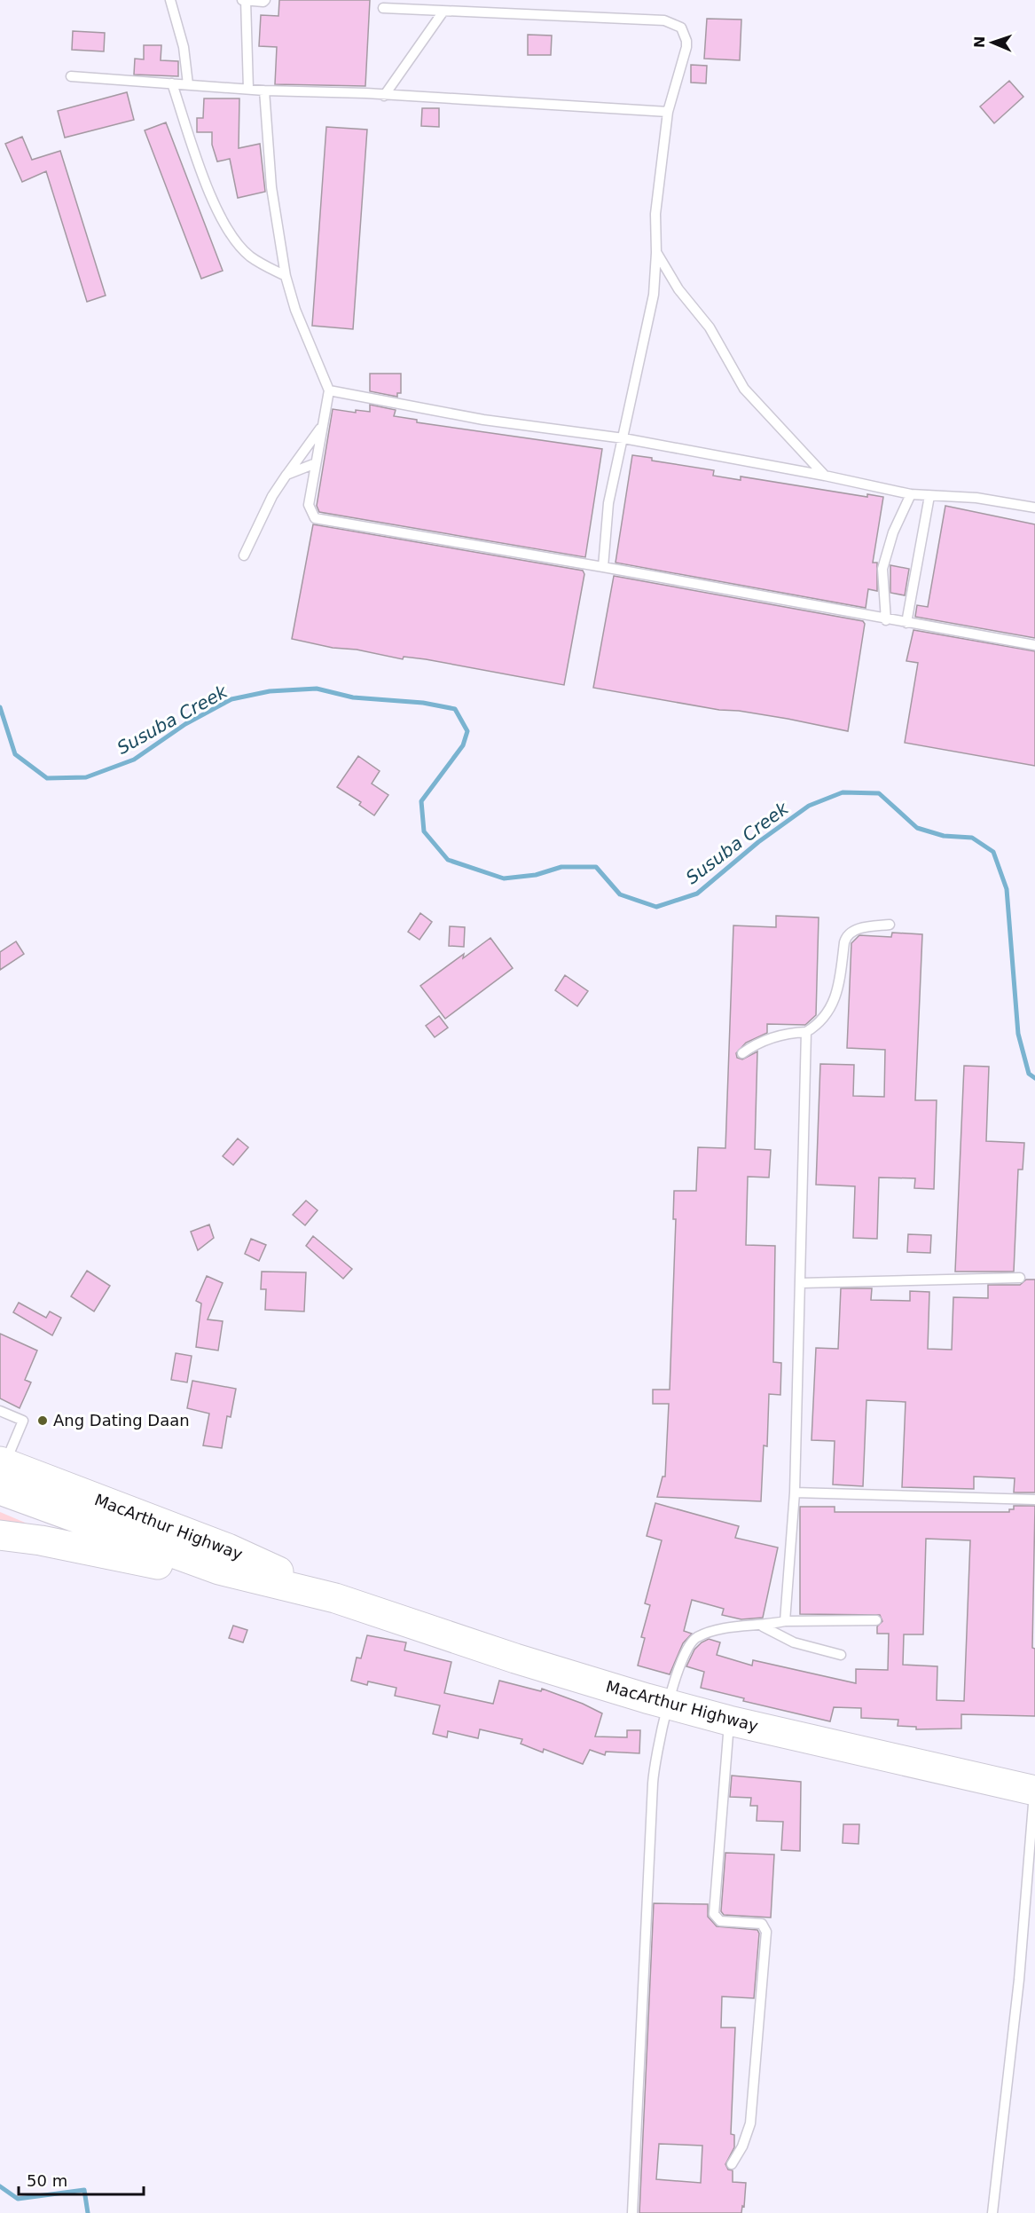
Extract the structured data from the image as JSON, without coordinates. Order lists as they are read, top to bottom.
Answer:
{
  "streets": {
    "highway": ["MacArthur Highway"]
  },
  "water": ["Susuba Creek"],
  "places": ["Ang Dating Daan"],
  "scale_bar": "50 m",
  "north": "left"
}
